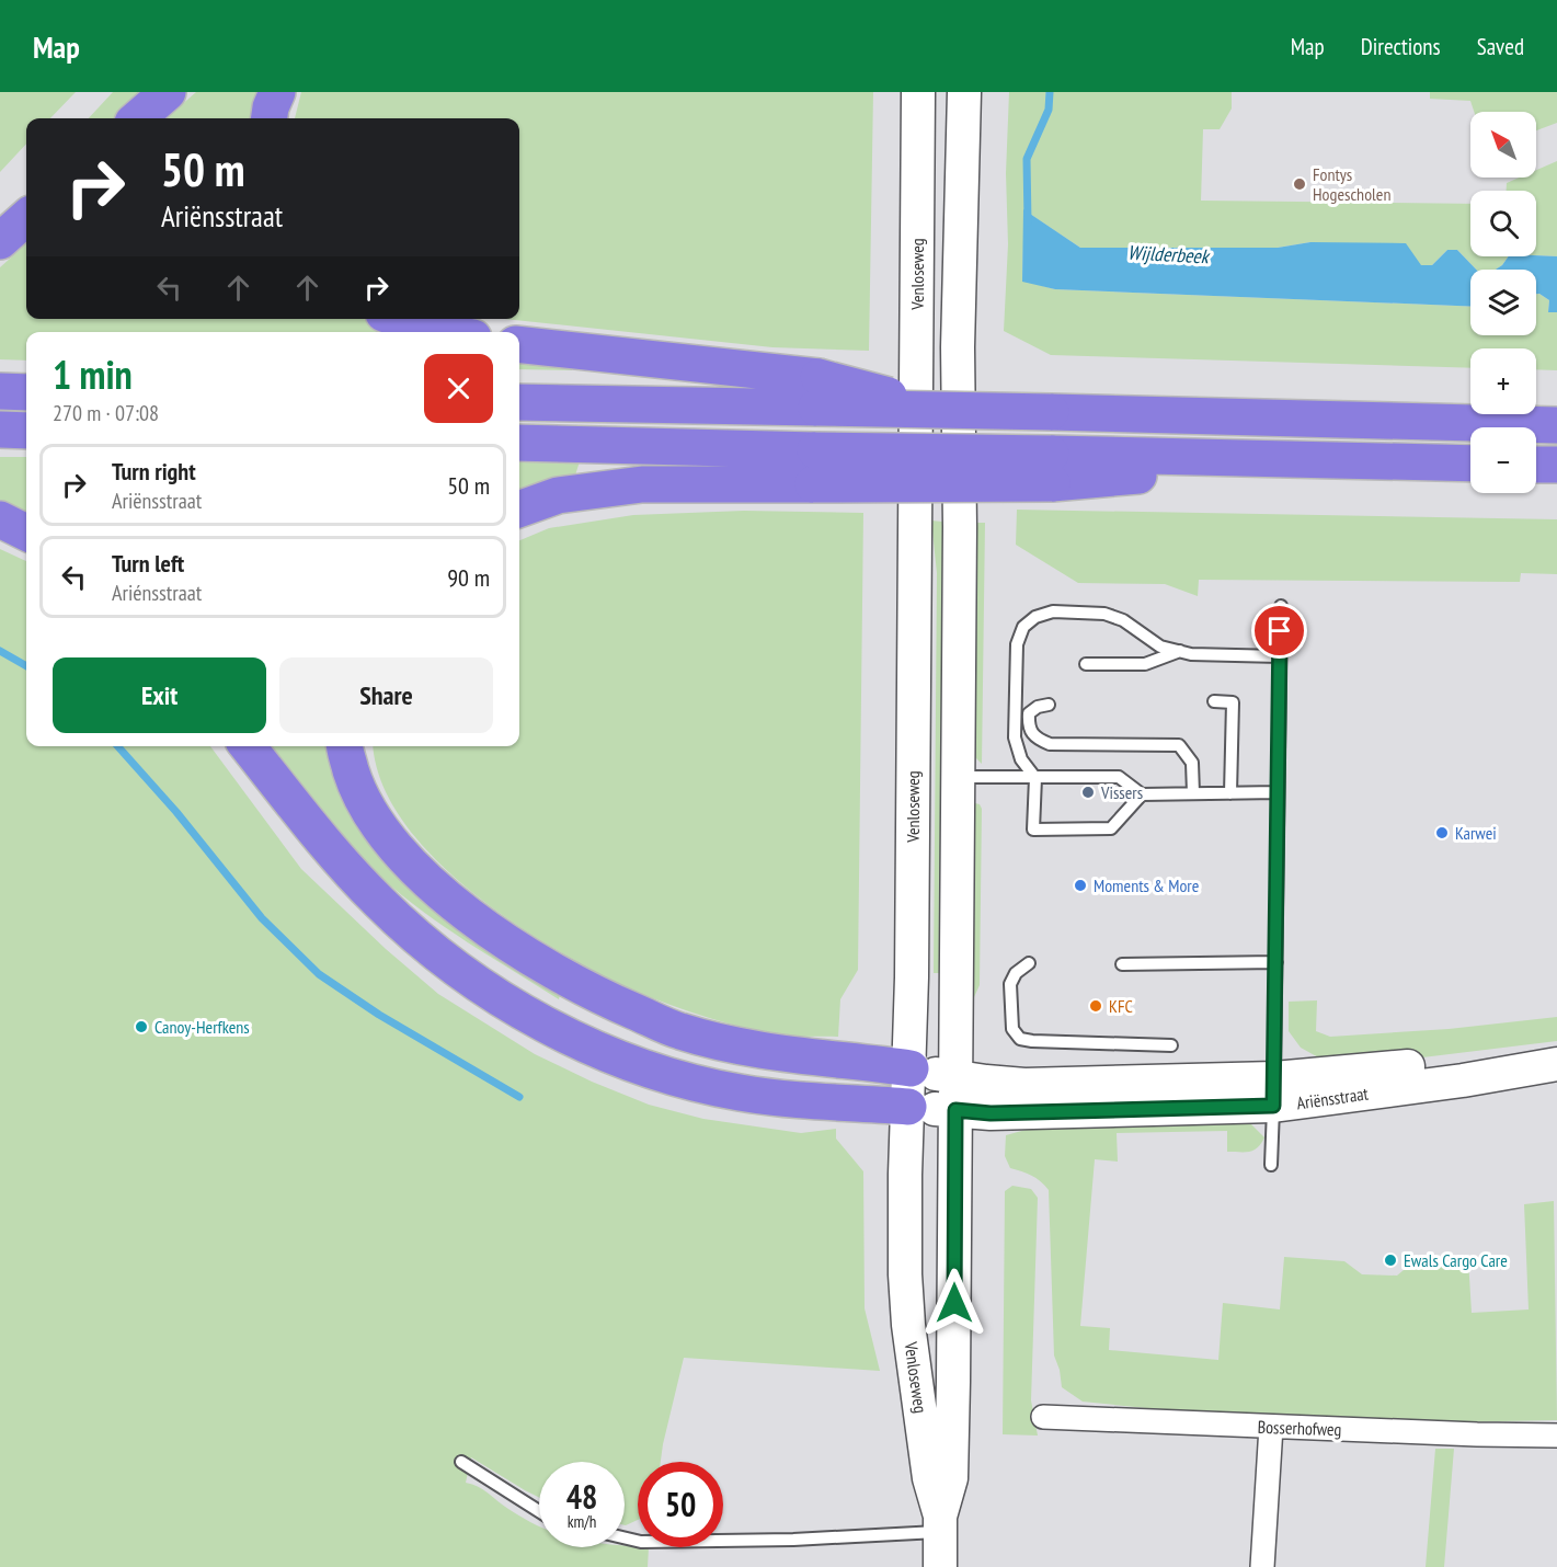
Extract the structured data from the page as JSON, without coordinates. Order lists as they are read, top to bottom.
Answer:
{
  "streets": {
    "main road": ["Venloseweg", "Ariënsstraat"],
    "street": ["Bosserhofweg"]
  },
  "crossings": [
    ["Venloseweg", "Ariënsstraat"]
  ],
  "water": ["Wijlderbeek"],
  "places": [
    "Fontys Hogescholen",
    "Vissers",
    "Karwei",
    "Moments & More",
    "KFC",
    "Canoy-Herfkens",
    "Ewals Cargo Care"
  ],
  "north": "top left",
  "page": {
    "header": "Map",
    "nav": ["Map", "Directions", "Saved"],
    "map_buttons": ["+", "−"],
    "turn": ["50 m", "Ariënsstraat"],
    "heading": ["1 min", "270 m · 07:08"],
    "list": [
      {
        "name": "Turn right",
        "note": "Ariënsstraat",
        "value": "50 m"
      },
      {
        "name": "Turn left",
        "note": "Ariénsstraat",
        "value": "90 m"
      }
    ],
    "buttons": ["Exit", "Share"],
    "speed": "48 km/h",
    "limit": "50"
  }
}
